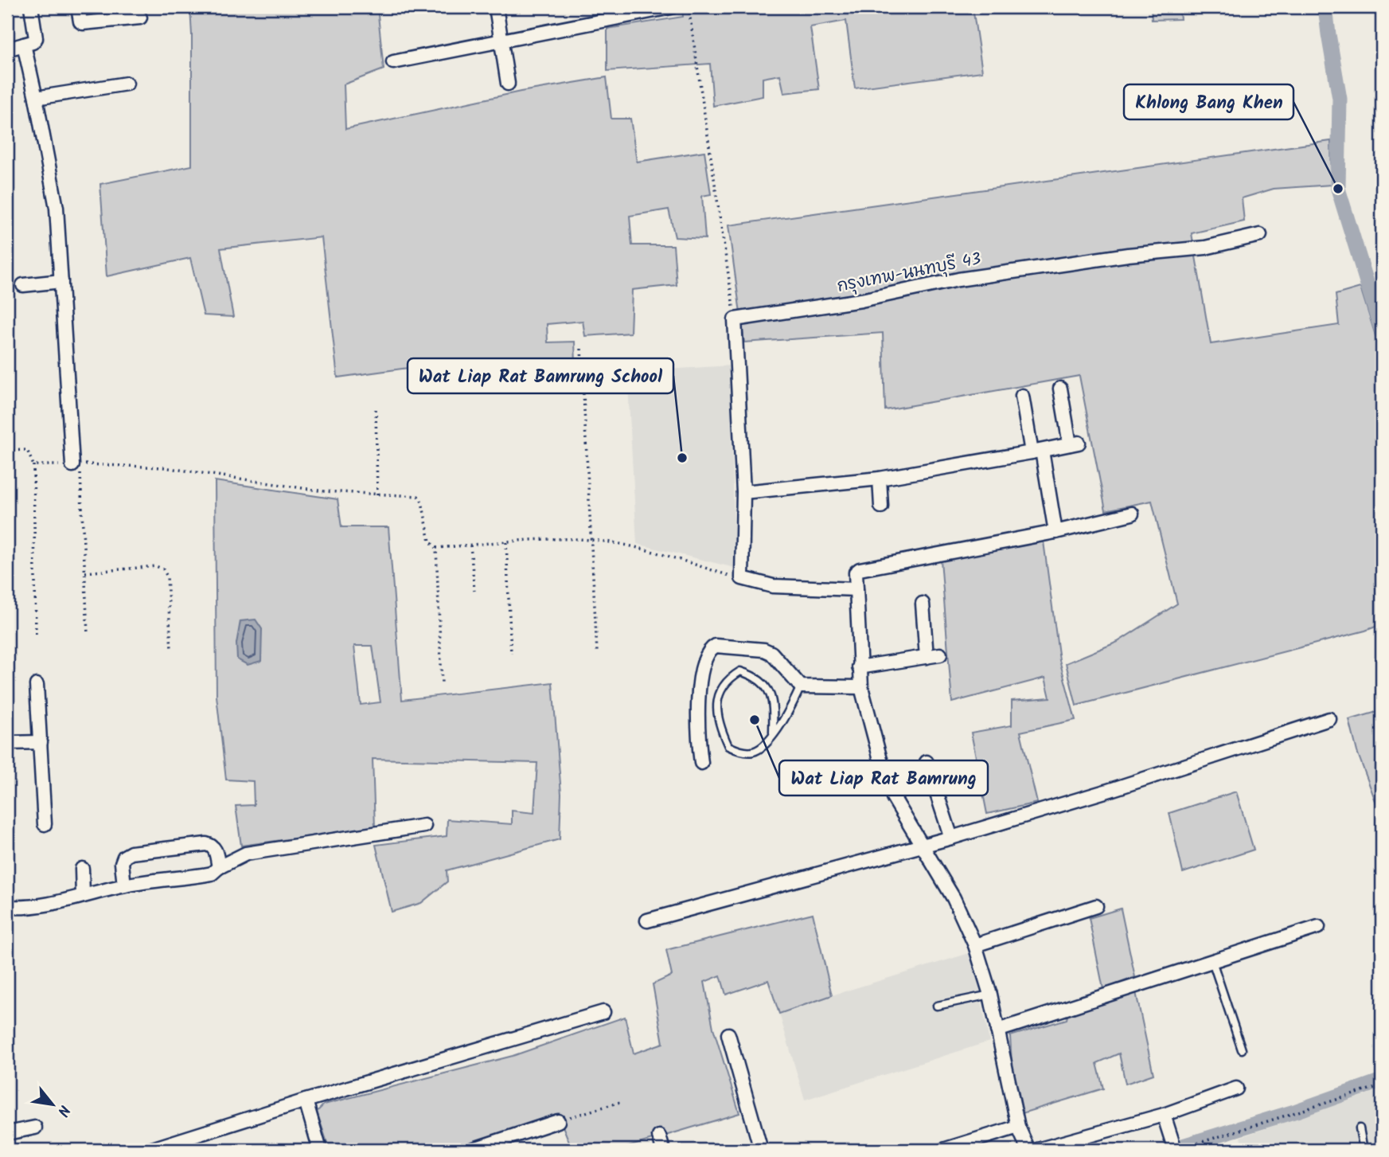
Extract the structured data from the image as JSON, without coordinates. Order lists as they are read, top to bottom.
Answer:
{
  "streets": {
    "street": ["กรุงเทพ-นนทบุรี 43"]
  },
  "places": ["Khlong Bang Khen", "Wat Liap Rat Bamrung School", "Wat Liap Rat Bamrung"],
  "north": "bottom right"
}
